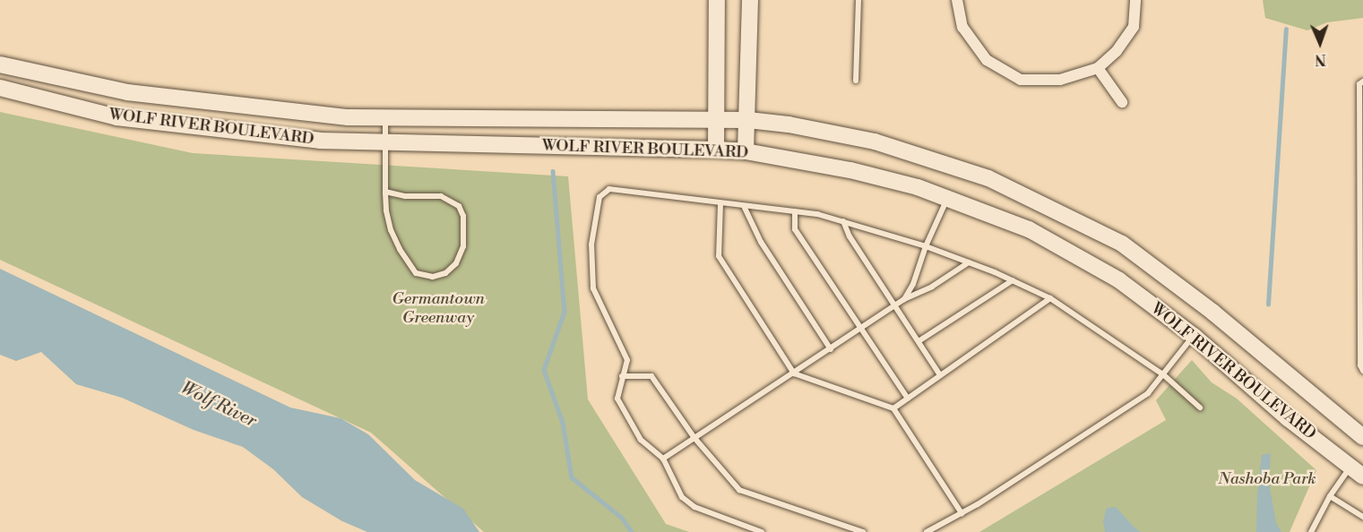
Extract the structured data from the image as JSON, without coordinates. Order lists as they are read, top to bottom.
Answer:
{
  "streets": {
    "main road": ["WOLF RIVER BOULEVARD"]
  },
  "water": ["Wolf River"],
  "parks": ["Germantown Greenway", "Nashoba Park"],
  "north": "bottom"
}
